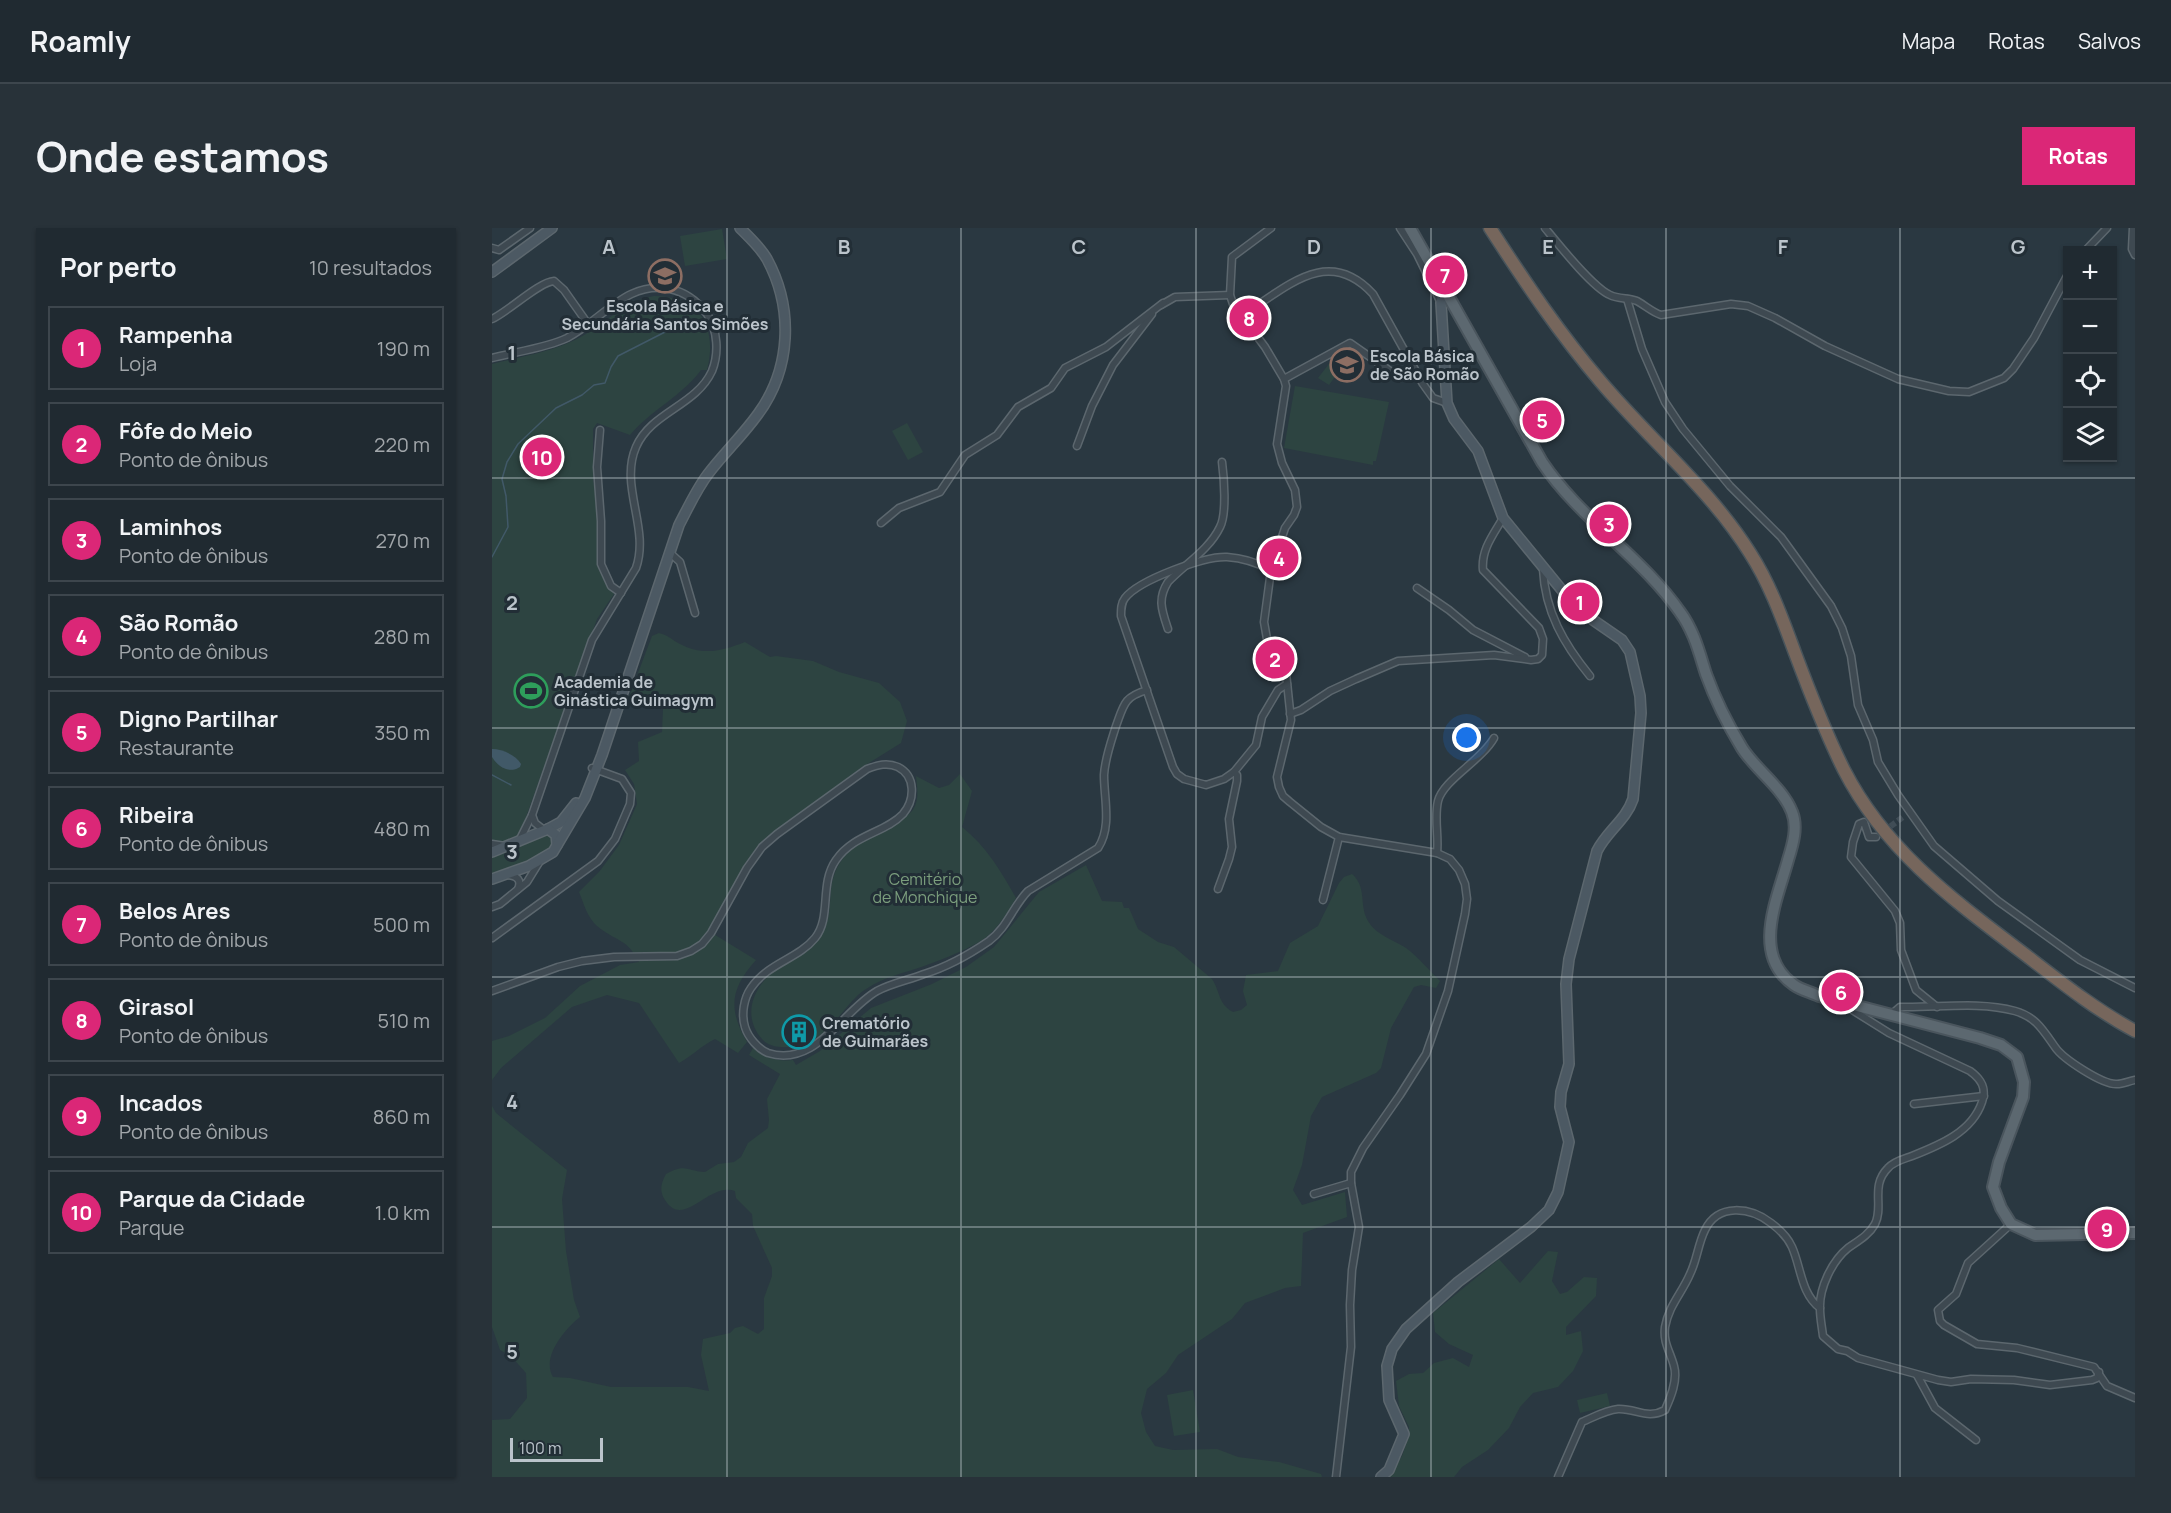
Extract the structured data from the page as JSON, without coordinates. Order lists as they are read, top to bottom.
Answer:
{
  "parks": ["Cemitério de Monchique"],
  "places": {
    "school or university": ["Escola Básica e Secundária Santos Simões", "Escola Básica de São Romão"],
    "sports": ["Academia de Ginástica Guimagym"],
    "building": ["Crematório de Guimarães"]
  },
  "scale_bar": "100 m",
  "page": {
    "header": "Roamly",
    "nav": ["Mapa", "Rotas", "Salvos"],
    "title": "Onde estamos",
    "buttons": "Rotas",
    "heading": ["Por perto", "10 resultados"],
    "map_buttons": ["+", "−"],
    "pins": [
      "7",
      "8",
      "5",
      "10",
      "3",
      "4",
      "1",
      "2",
      "6",
      "9"
    ],
    "list": [
      {
        "mark": "1",
        "name": "Rampenha",
        "note": "Loja",
        "value": "190 m"
      },
      {
        "mark": "2",
        "name": "Fôfe do Meio",
        "note": "Ponto de ônibus",
        "value": "220 m"
      },
      {
        "mark": "3",
        "name": "Laminhos",
        "note": "Ponto de ônibus",
        "value": "270 m"
      },
      {
        "mark": "4",
        "name": "São Romão",
        "note": "Ponto de ônibus",
        "value": "280 m"
      },
      {
        "mark": "5",
        "name": "Digno Partilhar",
        "note": "Restaurante",
        "value": "350 m"
      },
      {
        "mark": "6",
        "name": "Ribeira",
        "note": "Ponto de ônibus",
        "value": "480 m"
      },
      {
        "mark": "7",
        "name": "Belos Ares",
        "note": "Ponto de ônibus",
        "value": "500 m"
      },
      {
        "mark": "8",
        "name": "Girasol",
        "note": "Ponto de ônibus",
        "value": "510 m"
      },
      {
        "mark": "9",
        "name": "Incados",
        "note": "Ponto de ônibus",
        "value": "860 m"
      },
      {
        "mark": "10",
        "name": "Parque da Cidade",
        "note": "Parque",
        "value": "1.0 km"
      }
    ],
    "scale": "100 m"
  },
  "grid": {
    "columns": [
      "A",
      "B",
      "C",
      "D",
      "E",
      "F",
      "G"
    ],
    "rows": [
      "1",
      "2",
      "3",
      "4",
      "5"
    ]
  }
}
